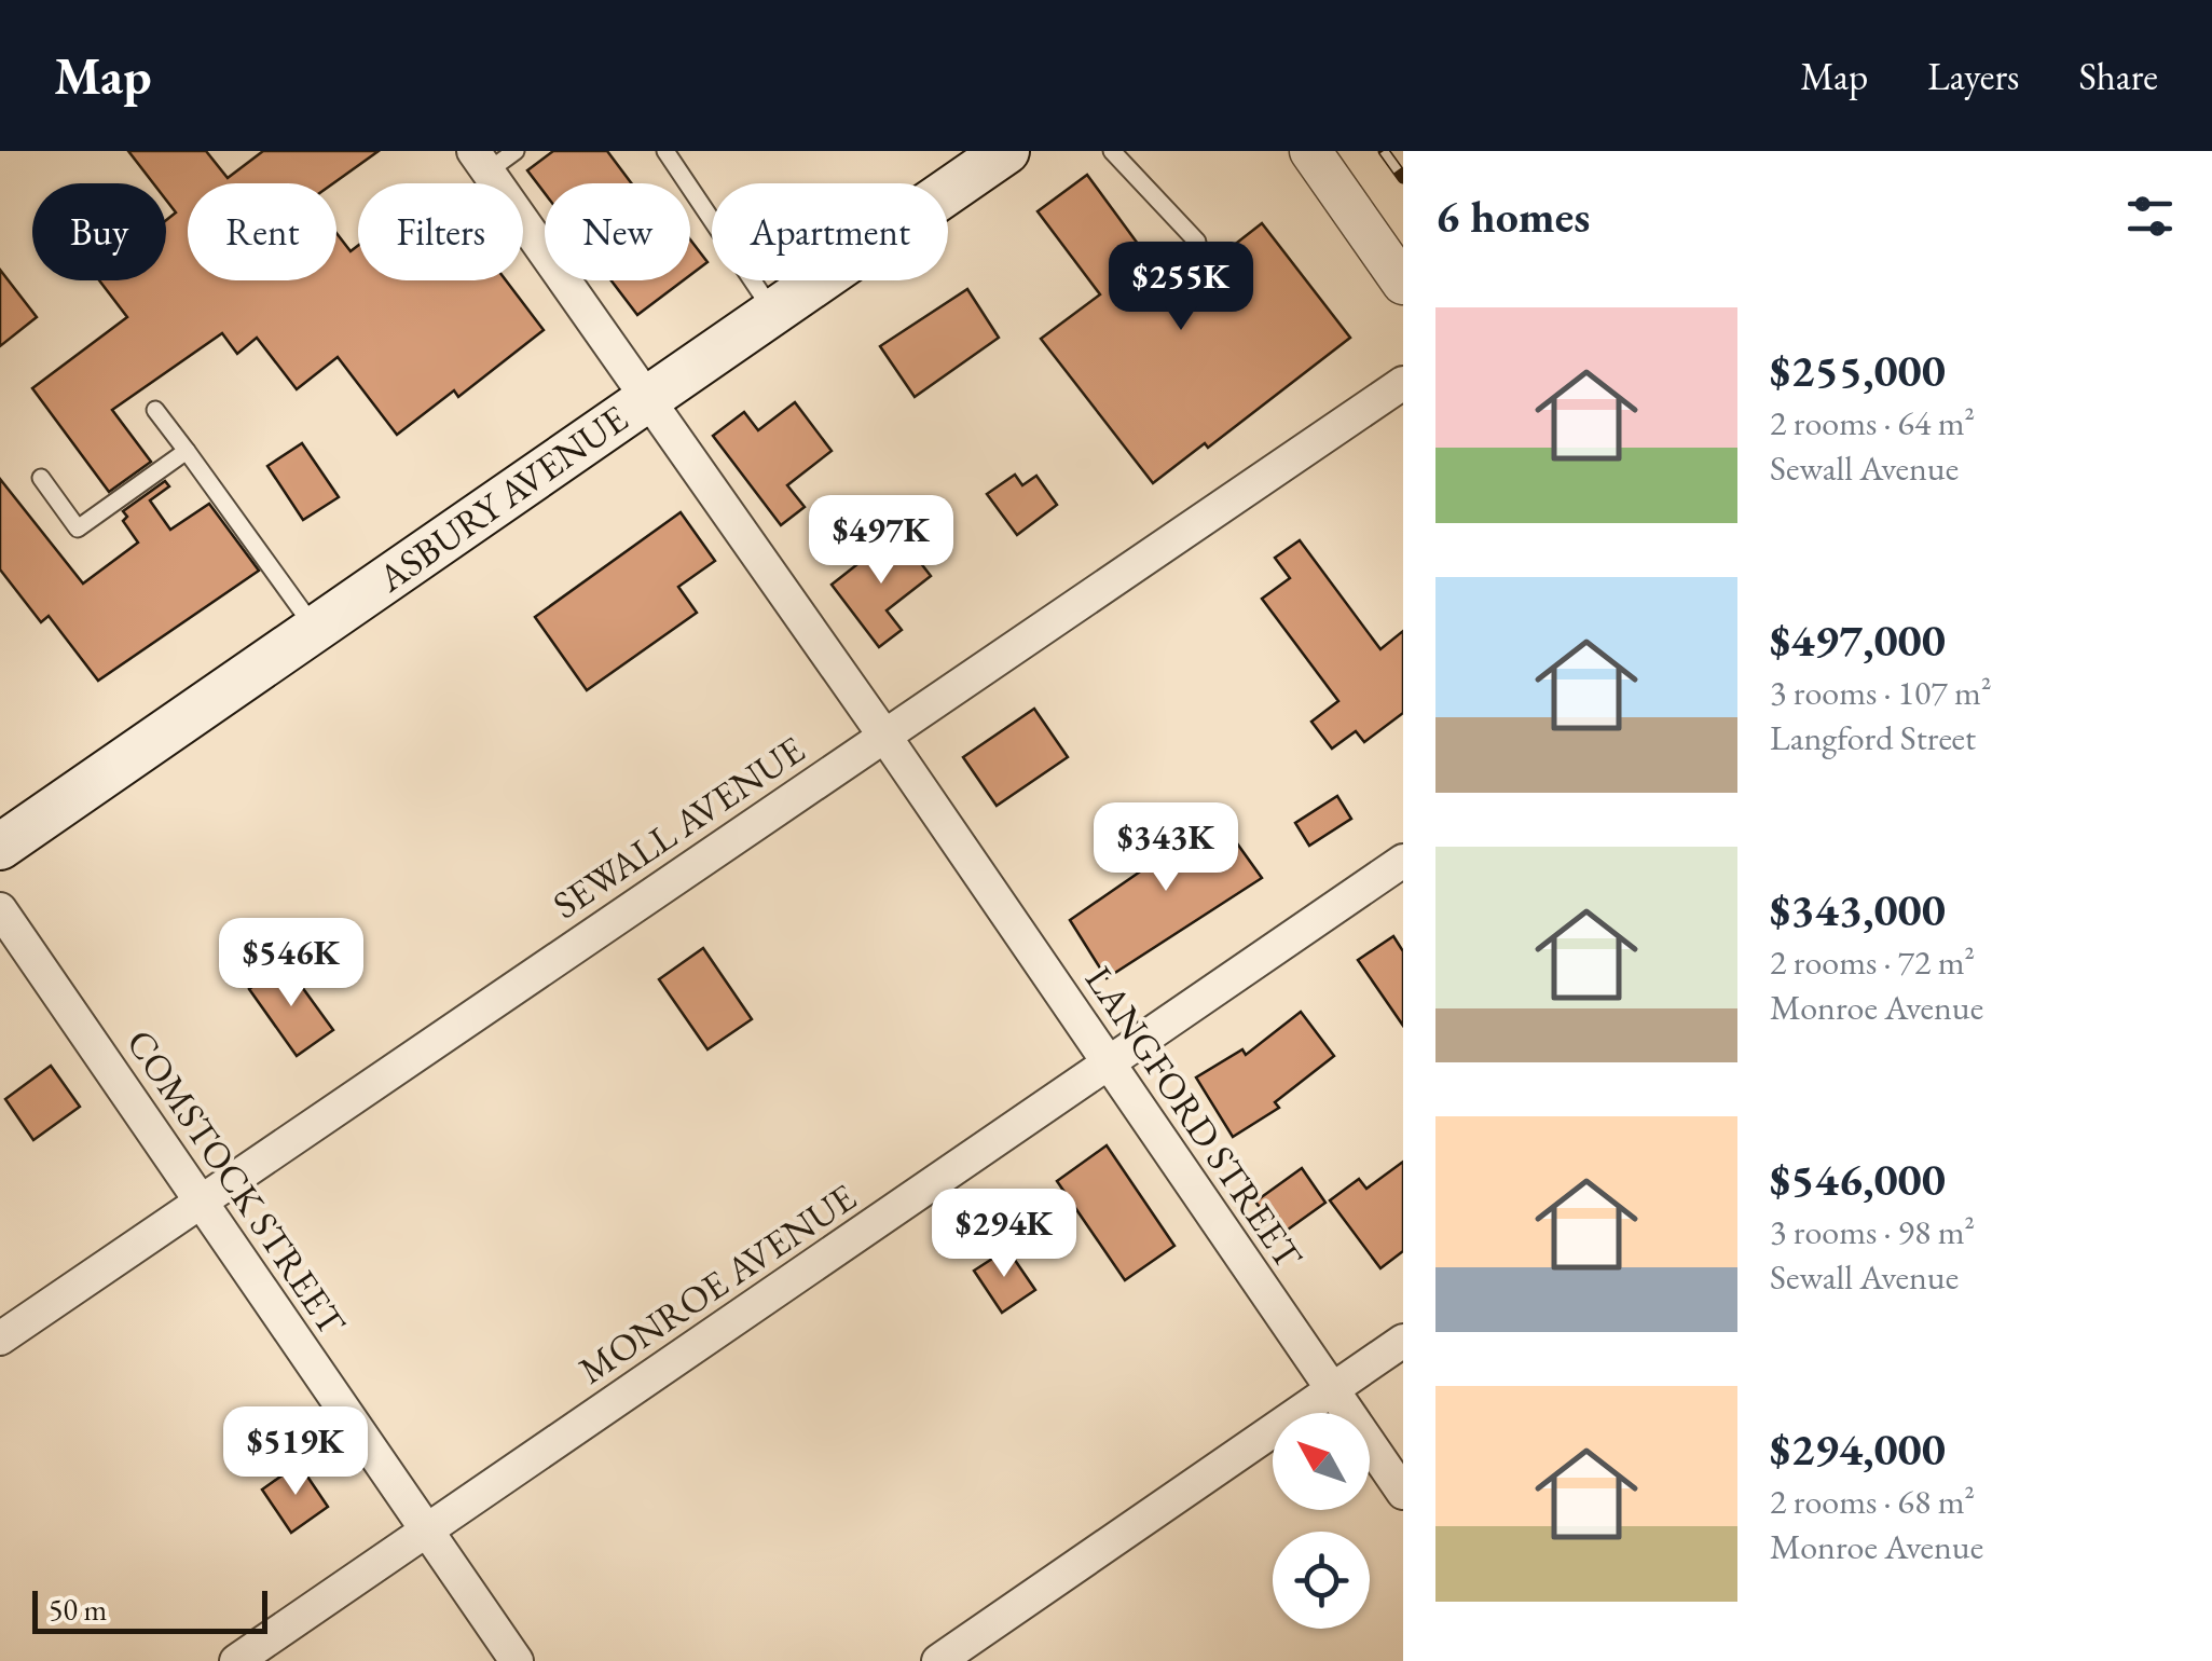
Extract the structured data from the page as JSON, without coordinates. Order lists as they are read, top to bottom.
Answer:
{
  "streets": {
    "main road": ["ASBURY AVENUE"],
    "street": [
      "SEWALL AVENUE",
      "LANGFORD STREET",
      "COMSTOCK STREET",
      "MONROE AVENUE"
    ]
  },
  "crossings": [
    ["ASBURY AVENUE", "LANGFORD STREET"],
    ["SEWALL AVENUE", "LANGFORD STREET"],
    ["SEWALL AVENUE", "COMSTOCK STREET"],
    ["LANGFORD STREET", "MONROE AVENUE"],
    ["COMSTOCK STREET", "MONROE AVENUE"]
  ],
  "scale_bar": "50 m",
  "north": "top left",
  "page": {
    "header": "Map",
    "nav": ["Map", "Layers", "Share"],
    "heading": "6 homes",
    "chip": [
      "Buy",
      "Rent",
      "Filters",
      "New",
      "Apartment"
    ],
    "price": [
      "$255K",
      "$497K",
      "$343K",
      "$546K",
      "$294K",
      "$519K"
    ],
    "list": [
      {
        "name": "$255,000",
        "note": "2 rooms · 64 m² · Sewall Avenue"
      },
      {
        "name": "$497,000",
        "note": "3 rooms · 107 m² · Langford Street"
      },
      {
        "name": "$343,000",
        "note": "2 rooms · 72 m² · Monroe Avenue"
      },
      {
        "name": "$546,000",
        "note": "3 rooms · 98 m² · Sewall Avenue"
      },
      {
        "name": "$294,000",
        "note": "2 rooms · 68 m² · Monroe Avenue"
      }
    ],
    "scale": "50 m"
  }
}
